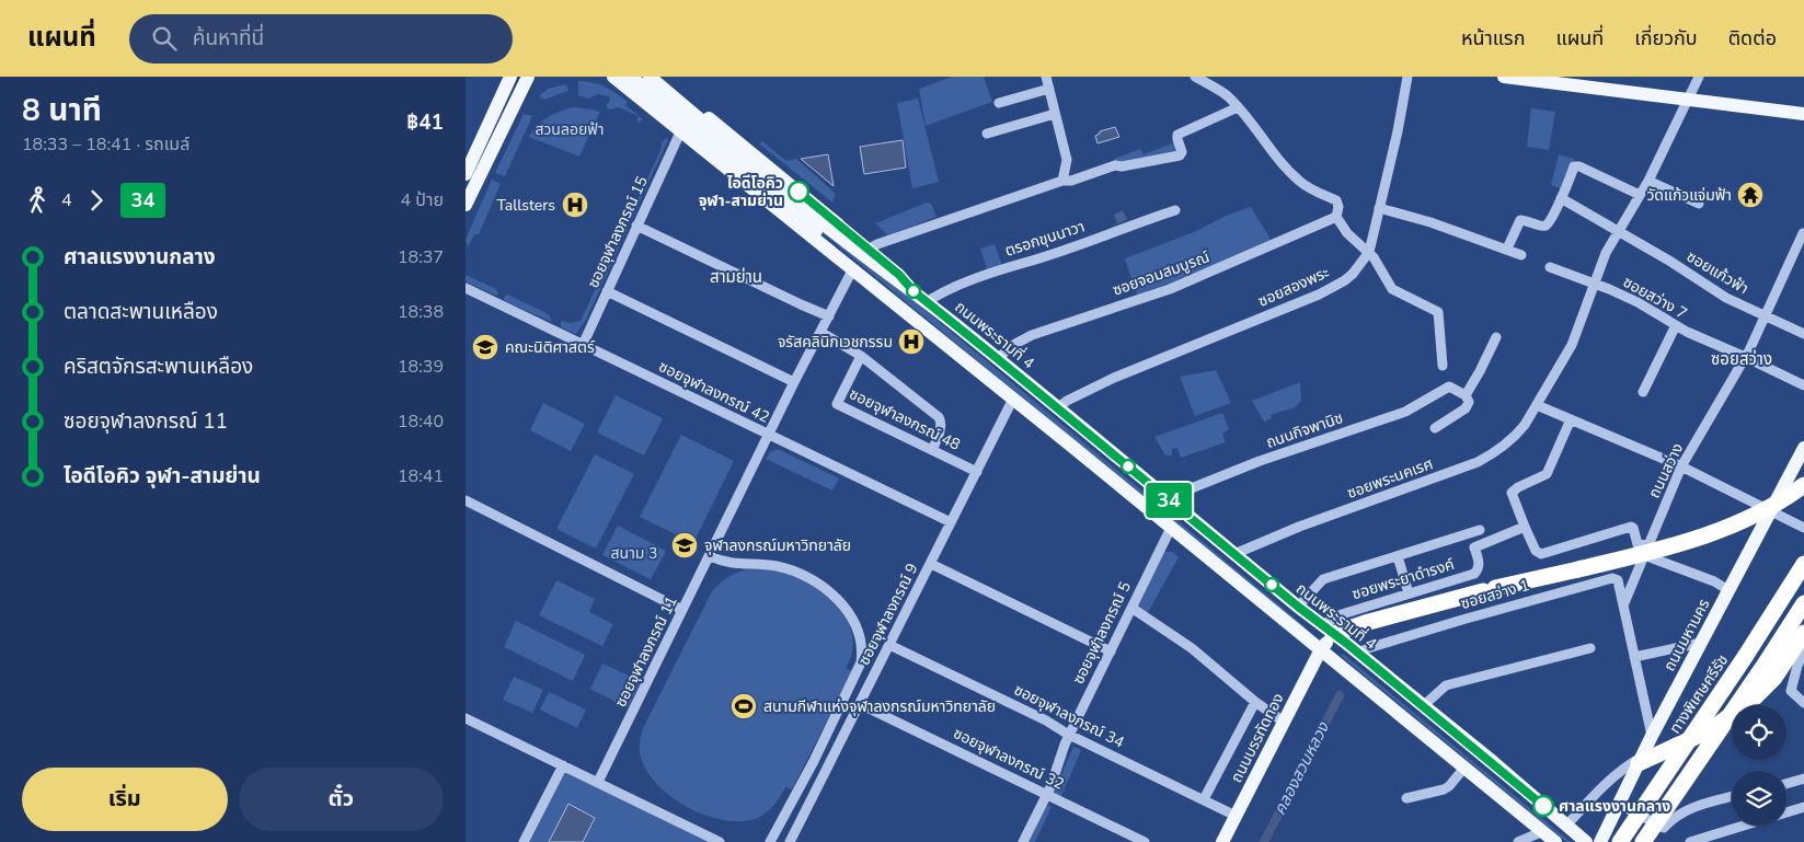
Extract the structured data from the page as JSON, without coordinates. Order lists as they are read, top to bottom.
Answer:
{
  "streets": {
    "highway": ["ทางพิเศษศรีรัช"],
    "main road": ["ถนนพระรามที่ 4", "ถนนมหานคร", "ถนนบรรทัดทอง"],
    "street": [
      "ซอยจุฬาลงกรณ์ 15",
      "ตรอกขุนนาวา",
      "ซอยแก้วฟ้า",
      "ซอยจอมสมบูรณ์",
      "ซอยสองพระ",
      "ซอยสว่าง 7",
      "ซอยจุฬาลงกรณ์ 42",
      "ซอยจุฬาลงกรณ์ 48",
      "ถนนกิจพานิช",
      "ถนนสว่าง",
      "ซอยพระนคเรศ",
      "ซอยพระยาดำรงค์",
      "ซอยสว่าง 1",
      "ซอยจุฬาลงกรณ์ 9",
      "ซอยจุฬาลงกรณ์ 5",
      "ซอยจุฬาลงกรณ์ 11",
      "ซอยจุฬาลงกรณ์ 34",
      "ซอยจุฬาลงกรณ์ 32"
    ]
  },
  "crossings": [
    ["ซอยจุฬาลงกรณ์ 15", "ถนนพระรามที่ 4"],
    ["ซอยจุฬาลงกรณ์ 15", "ซอยจุฬาลงกรณ์ 42"],
    ["ตรอกขุนนาวา", "ถนนพระรามที่ 4"],
    ["ซอยแก้วฟ้า", "ถนนสว่าง"],
    ["ซอยจอมสมบูรณ์", "ถนนพระรามที่ 4"],
    ["ซอยสองพระ", "ถนนพระรามที่ 4"],
    ["ซอยสว่าง 7", "ถนนสว่าง"],
    ["ถนนพระรามที่ 4", "ถนนกิจพานิช"],
    ["ถนนพระรามที่ 4", "ซอยพระนคเรศ"],
    ["ถนนพระรามที่ 4", "ซอยพระยาดำรงค์"],
    ["ถนนพระรามที่ 4", "ซอยสว่าง 1"],
    ["ถนนพระรามที่ 4", "ซอยจุฬาลงกรณ์ 9"],
    ["ถนนพระรามที่ 4", "ซอยจุฬาลงกรณ์ 5"],
    ["ถนนพระรามที่ 4", "ซอยจุฬาลงกรณ์ 11"],
    ["ถนนพระรามที่ 4", "ถนนบรรทัดทอง"],
    ["ซอยจุฬาลงกรณ์ 42", "ซอยจุฬาลงกรณ์ 9"],
    ["ซอยจุฬาลงกรณ์ 42", "ซอยจุฬาลงกรณ์ 11"],
    ["ซอยจุฬาลงกรณ์ 48", "ซอยจุฬาลงกรณ์ 9"],
    ["ถนนสว่าง", "ซอยสว่าง 1"],
    ["ซอยพระยาดำรงค์", "ถนนบรรทัดทอง"],
    ["ซอยจุฬาลงกรณ์ 9", "ซอยจุฬาลงกรณ์ 34"],
    ["ซอยจุฬาลงกรณ์ 9", "ซอยจุฬาลงกรณ์ 32"],
    ["ซอยจุฬาลงกรณ์ 5", "ซอยจุฬาลงกรณ์ 34"],
    ["ซอยจุฬาลงกรณ์ 5", "ซอยจุฬาลงกรณ์ 32"],
    ["ซอยจุฬาลงกรณ์ 34", "ถนนบรรทัดทอง"]
  ],
  "districts": ["สามย่าน", "ซอยสว่าง"],
  "water": ["คลองสวนหลวง"],
  "parks": ["สวนลอยฟ้า", "สนาม 3"],
  "places": {
    "other": ["ไอดีโอคิว จุฬา-สามย่าน", "ศาลแรงงานกลาง"],
    "temple": ["วัดแก้วแจ่มฟ้า"],
    "hospital": ["Tallsters", "จรัสคลินิกเวชกรรม"],
    "school or university": ["คณะนิติศาสตร์", "จุฬาลงกรณ์มหาวิทยาลัย"],
    "sports": ["สนามกีฬาแห่งจุฬาลงกรณ์มหาวิทยาลัย"]
  },
  "lines": ["bus line 34"],
  "page": {
    "header": "แผนที่",
    "search": "ค้นหาที่นี่",
    "nav": [
      "หน้าแรก",
      "แผนที่",
      "เกี่ยวกับ",
      "ติดต่อ"
    ],
    "heading": ["8 นาที", "18:33 – 18:41 · รถเมล์", "฿41"],
    "on_map": "34",
    "legs": ["4", "34", "4 ป้าย"],
    "list": [
      {
        "name": "ศาลแรงงานกลาง",
        "value": "18:37"
      },
      {
        "name": "ตลาดสะพานเหลือง",
        "value": "18:38"
      },
      {
        "name": "คริสตจักรสะพานเหลือง",
        "value": "18:39"
      },
      {
        "name": "ซอยจุฬาลงกรณ์ 11",
        "value": "18:40"
      },
      {
        "name": "ไอดีโอคิว จุฬา-สามย่าน",
        "value": "18:41"
      }
    ],
    "buttons": ["เริ่ม", "ตั๋ว"]
  }
}
